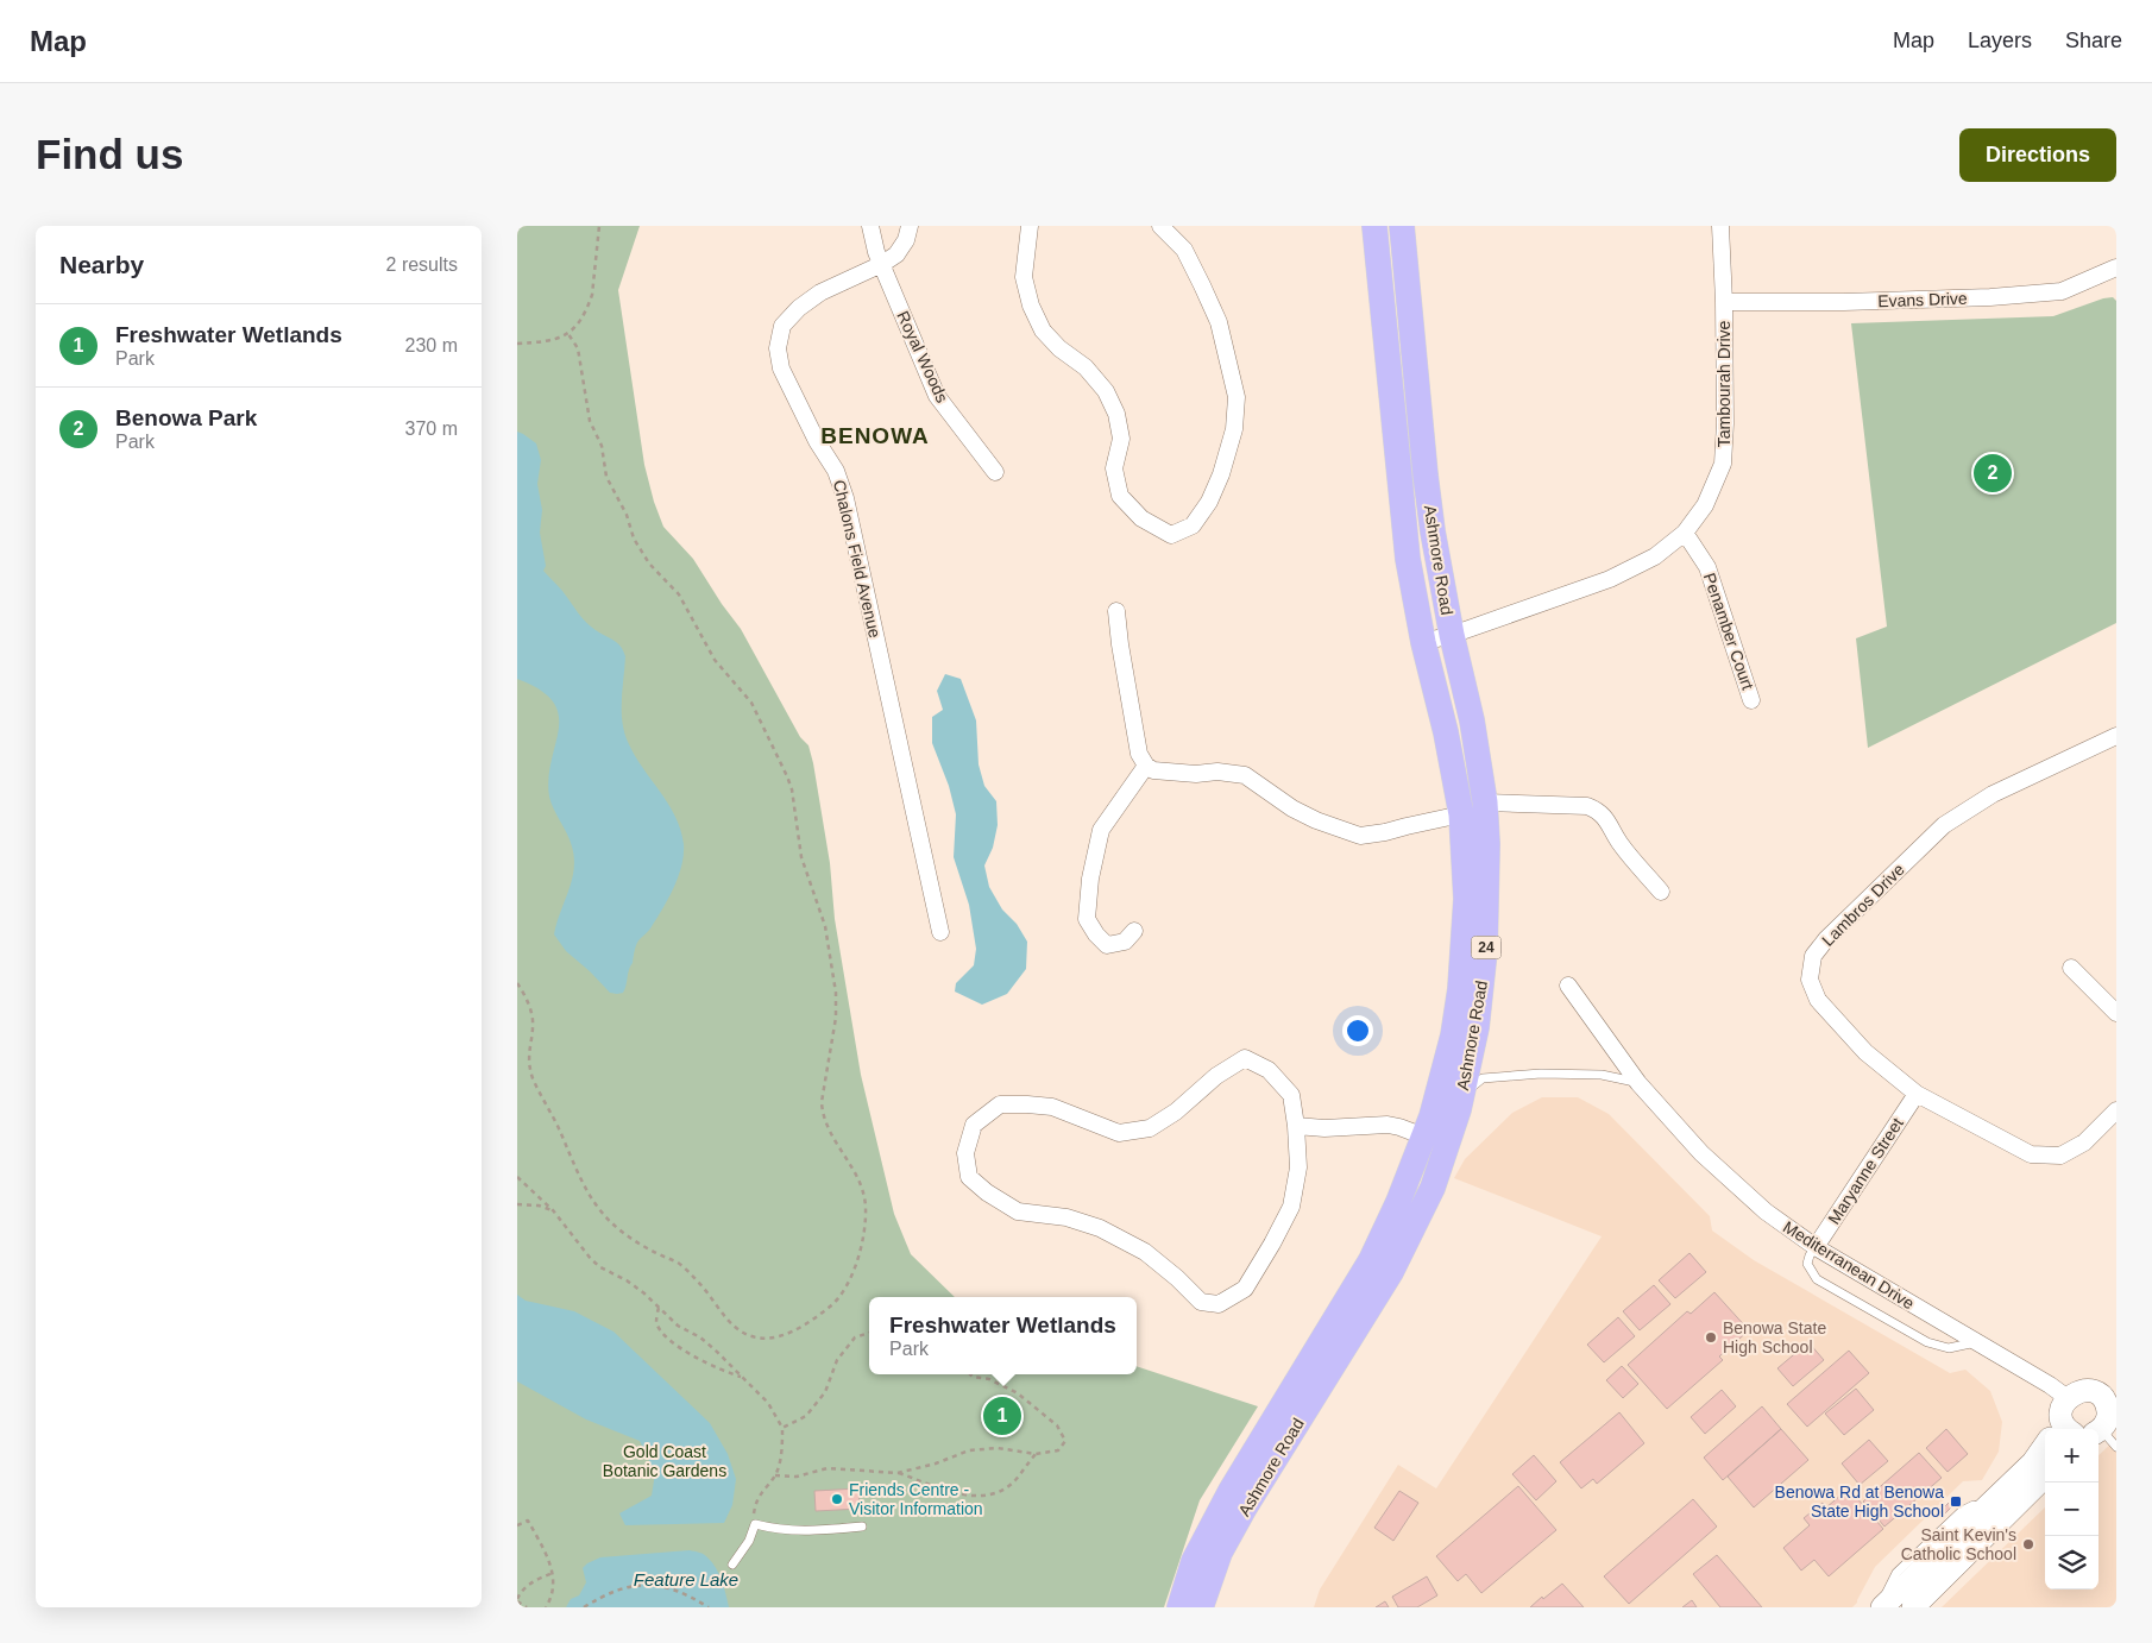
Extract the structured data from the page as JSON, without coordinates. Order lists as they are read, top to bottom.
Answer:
{
  "streets": {
    "main road": ["Ashmore Road", "24"],
    "street": [
      "Evans Drive",
      "Royal Woods",
      "Tambourah Drive",
      "Chalons Field Avenue",
      "Penamber Court",
      "Lambros Drive",
      "Maryanne Street",
      "Mediterranean Drive"
    ]
  },
  "crossings": [
    ["Evans Drive", "Tambourah Drive"],
    ["Royal Woods", "Chalons Field Avenue"],
    ["Tambourah Drive", "Ashmore Road"],
    ["Tambourah Drive", "Penamber Court"],
    ["Lambros Drive", "Maryanne Street"],
    ["Maryanne Street", "Mediterranean Drive"]
  ],
  "districts": ["BENOWA"],
  "water": ["Feature Lake"],
  "parks": ["Gold Coast Botanic Gardens"],
  "places": {
    "other": ["Benowa State High School", "Friends Centre - Visitor Information", "Saint Kevin's Catholic School"],
    "transit": ["Benowa Rd at Benowa State High School"]
  },
  "page": {
    "header": "Map",
    "nav": ["Map", "Layers", "Share"],
    "buttons": "Directions",
    "title": "Find us",
    "heading": ["Nearby", "2 results"],
    "list": [
      {
        "mark": "1",
        "name": "Freshwater Wetlands",
        "note": "Park",
        "value": "230 m"
      },
      {
        "mark": "2",
        "name": "Benowa Park",
        "note": "Park",
        "value": "370 m"
      }
    ],
    "pins": ["2", "1"],
    "popup": ["Freshwater Wetlands", "Park"],
    "map_buttons": ["+", "−"]
  }
}
